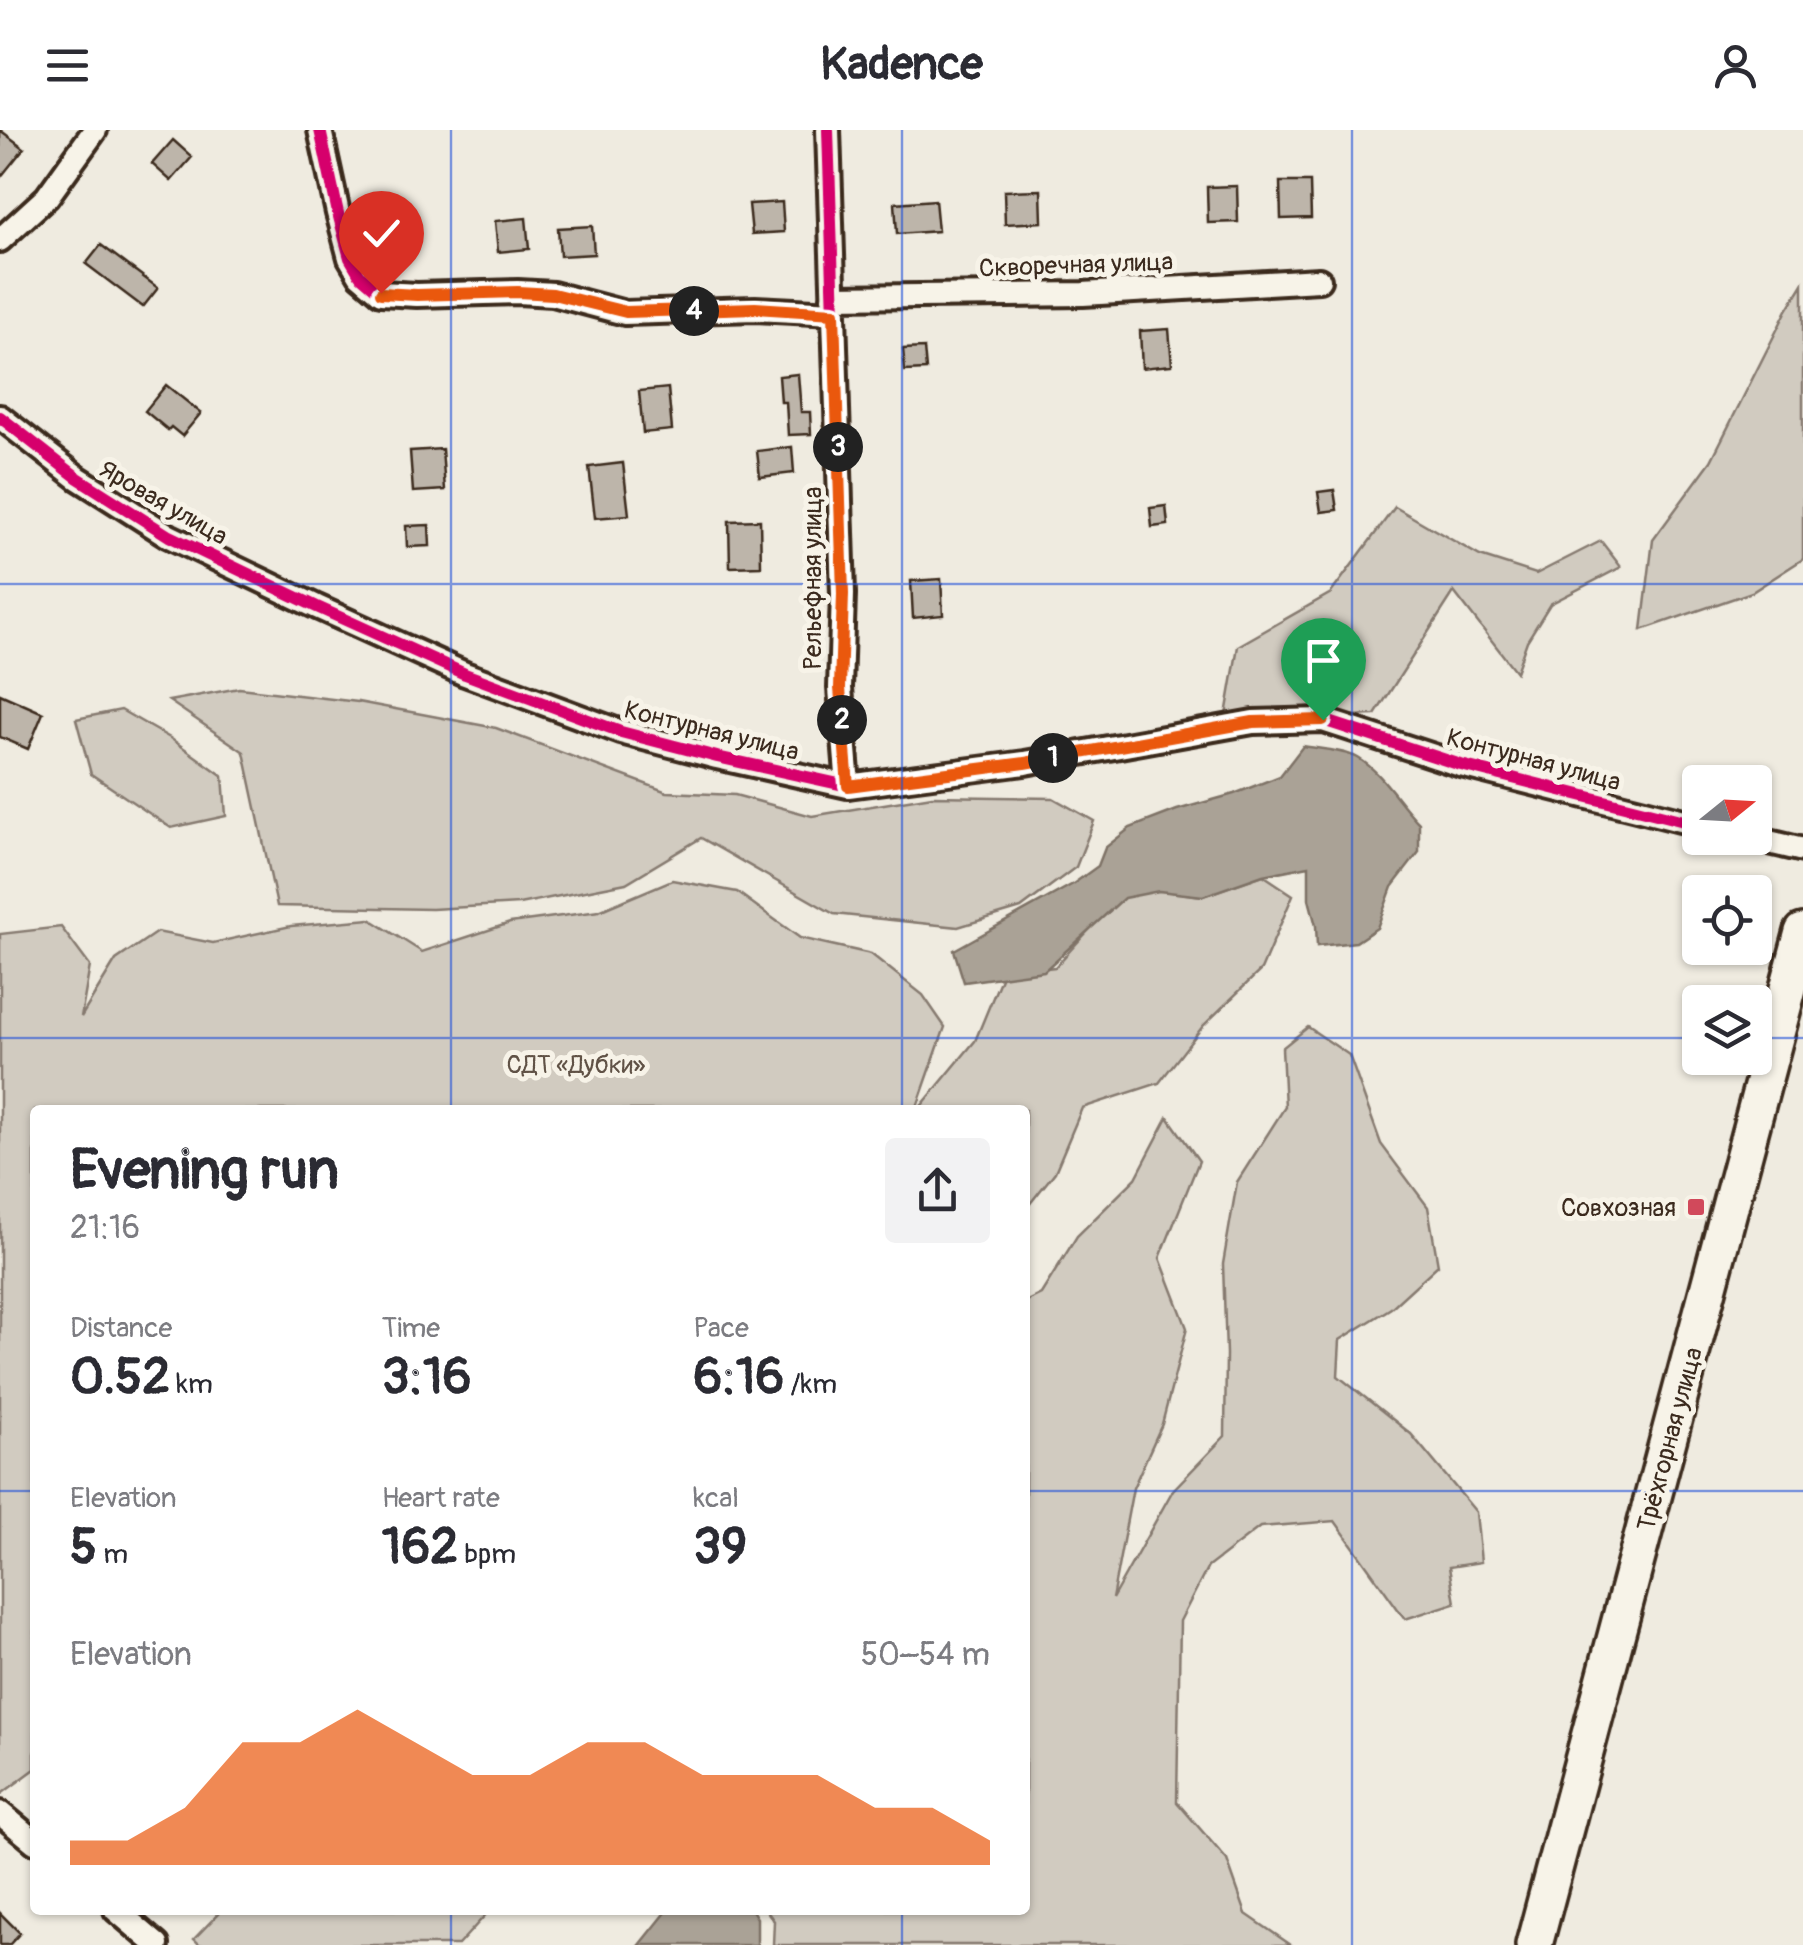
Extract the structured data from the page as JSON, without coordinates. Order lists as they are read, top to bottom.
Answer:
{
  "streets": {
    "highway": ["Трёхгорная улица"],
    "street": [
      "Скворечная улица",
      "Яровая улица",
      "Рельефная улица",
      "Контурная улица"
    ]
  },
  "crossings": [
    ["Скворечная улица", "Рельефная улица"],
    ["Яровая улица", "Контурная улица"],
    ["Рельефная улица", "Контурная улица"]
  ],
  "parks": ["СДТ «Дубки»"],
  "places": {
    "transit": ["Совхозная"]
  },
  "north": "right",
  "page": {
    "header": "Kadence",
    "pins": [
      "4",
      "3",
      "2",
      "1"
    ],
    "heading": ["Evening run", "21:16"],
    "stats": [
      ["Distance", "0.52 km"],
      ["Time", "3:16"],
      ["Pace", "6:16 /km"],
      ["Elevation", "5 m"],
      ["Heart rate", "162 bpm"],
      ["kcal", "39"]
    ],
    "chart": ["Elevation", "50–54 m"]
  }
}
